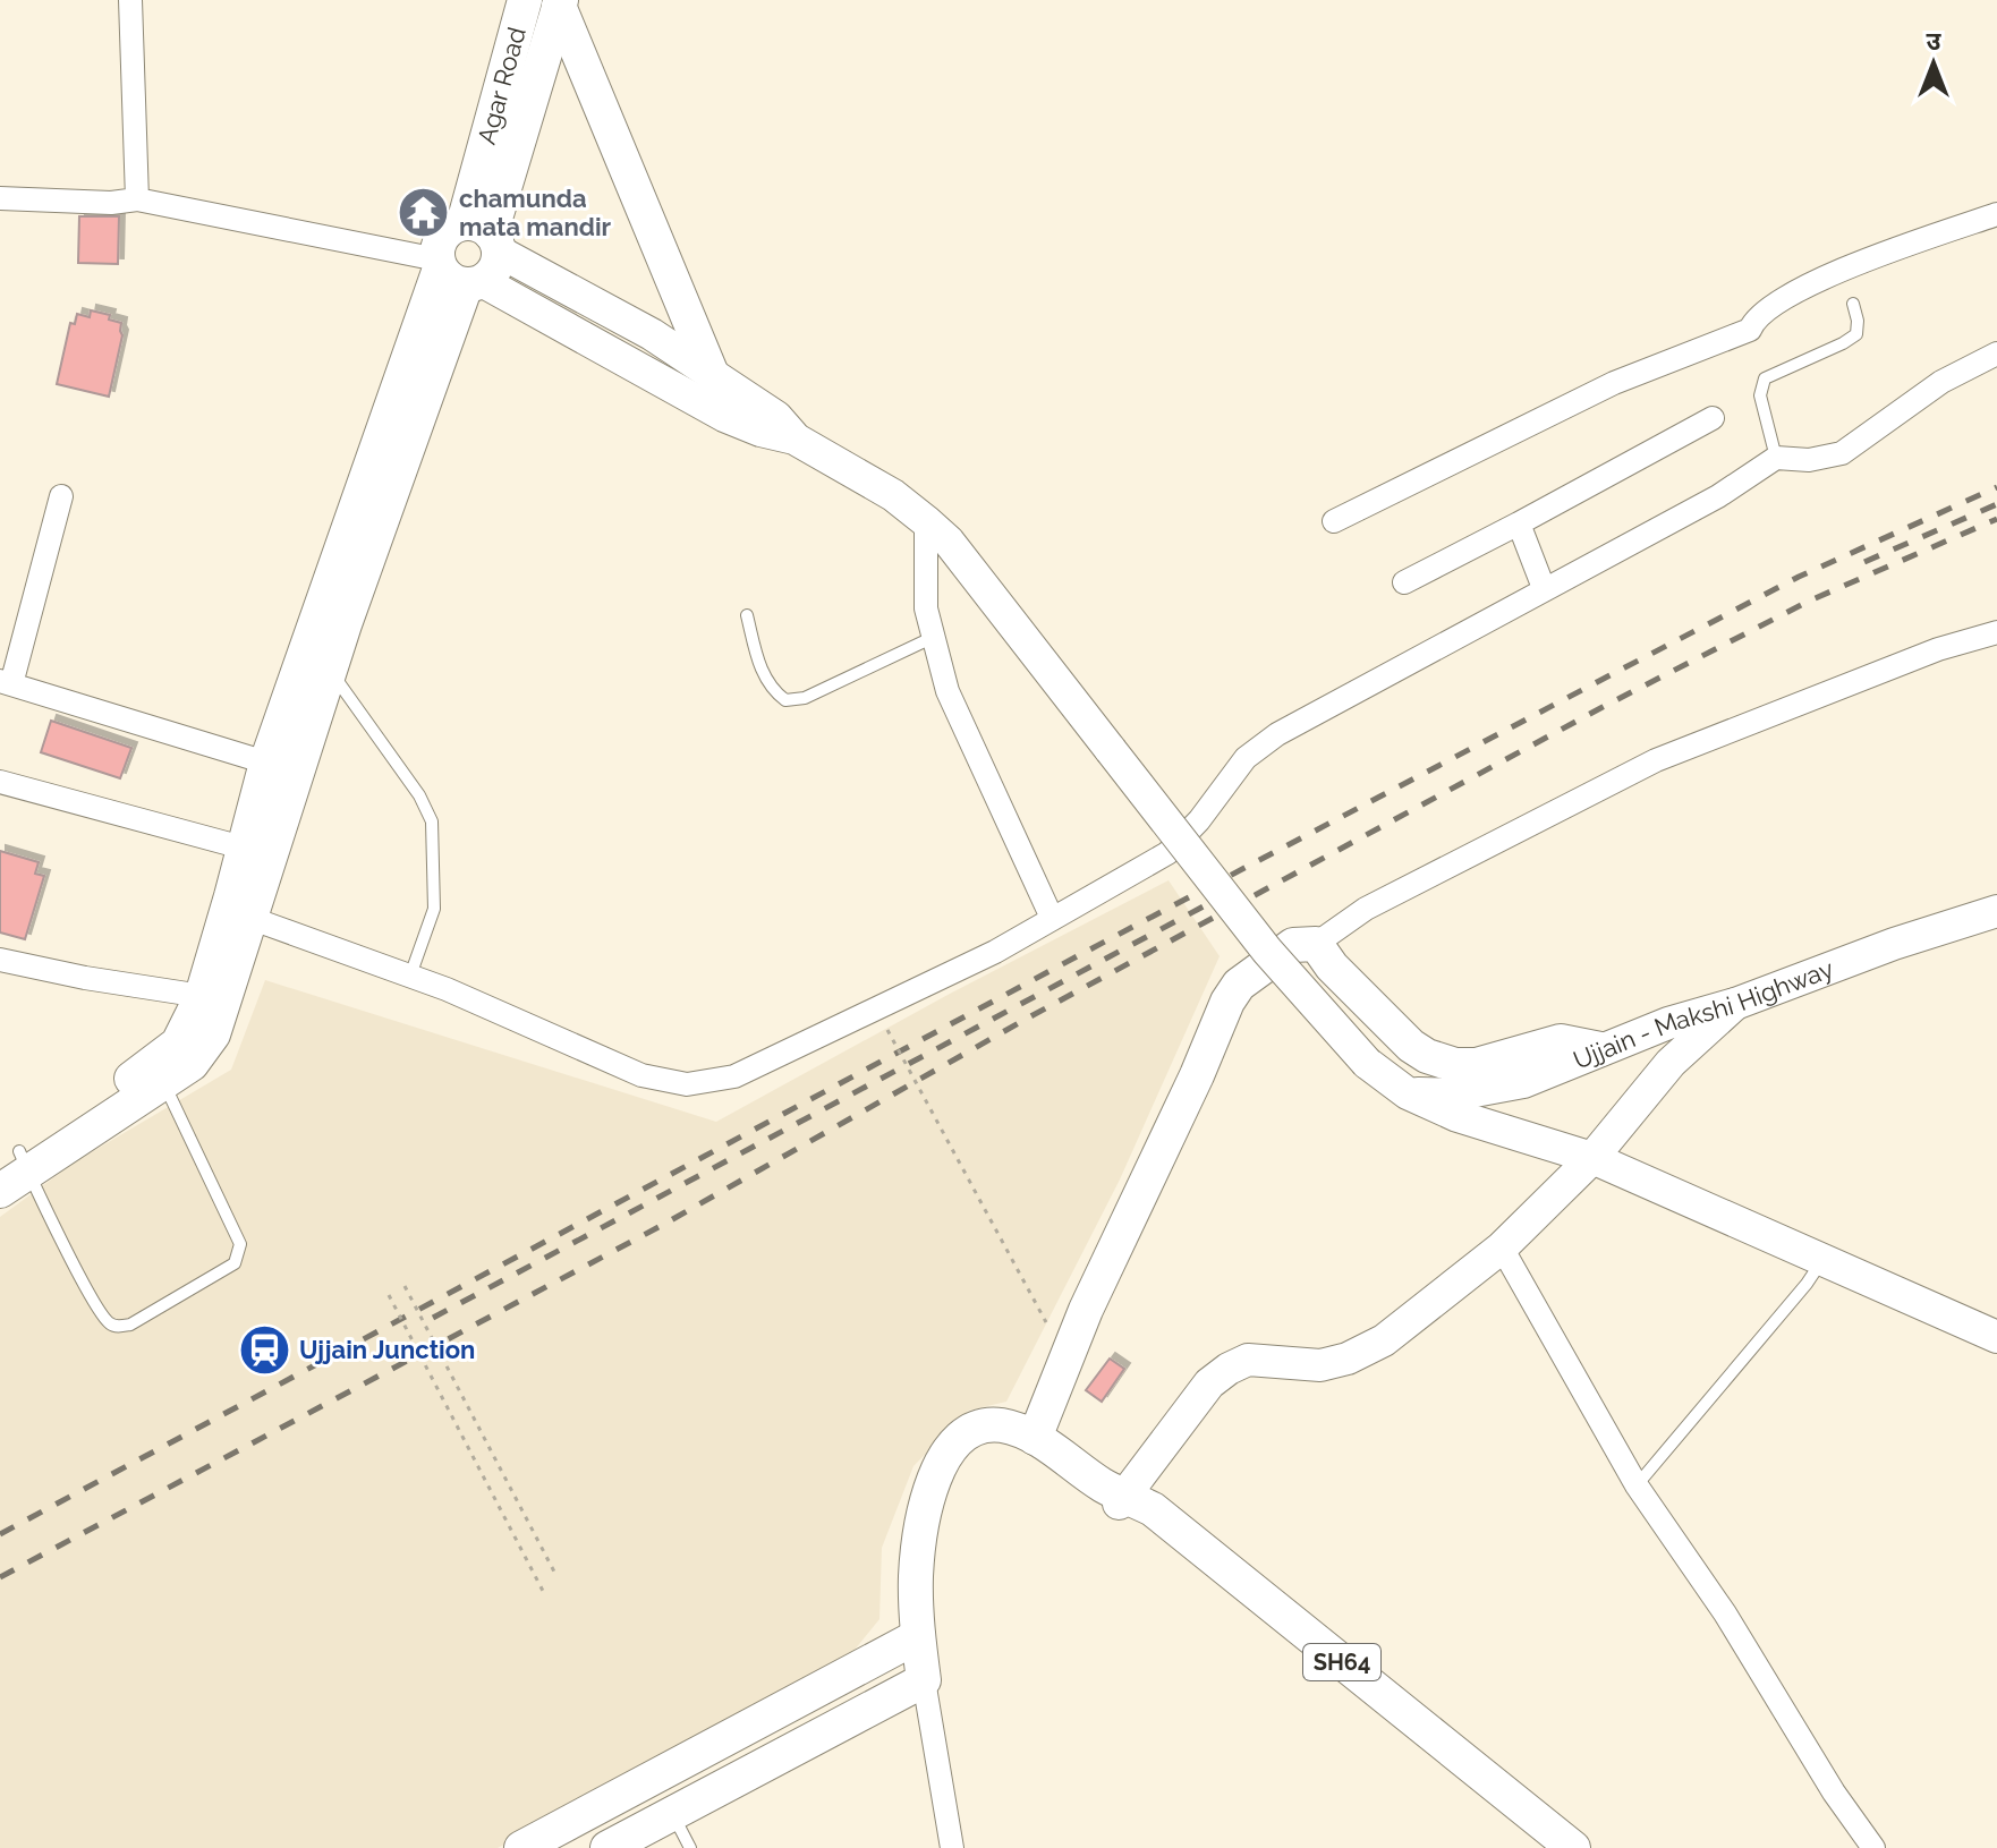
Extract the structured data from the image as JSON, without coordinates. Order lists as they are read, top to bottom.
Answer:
{
  "streets": {
    "main road": ["Agar Road", "Ujjain - Makshi Highway", "SH64"]
  },
  "places": {
    "temple": ["chamunda mata mandir"],
    "station": ["Ujjain Junction"]
  },
  "north": "top"
}
